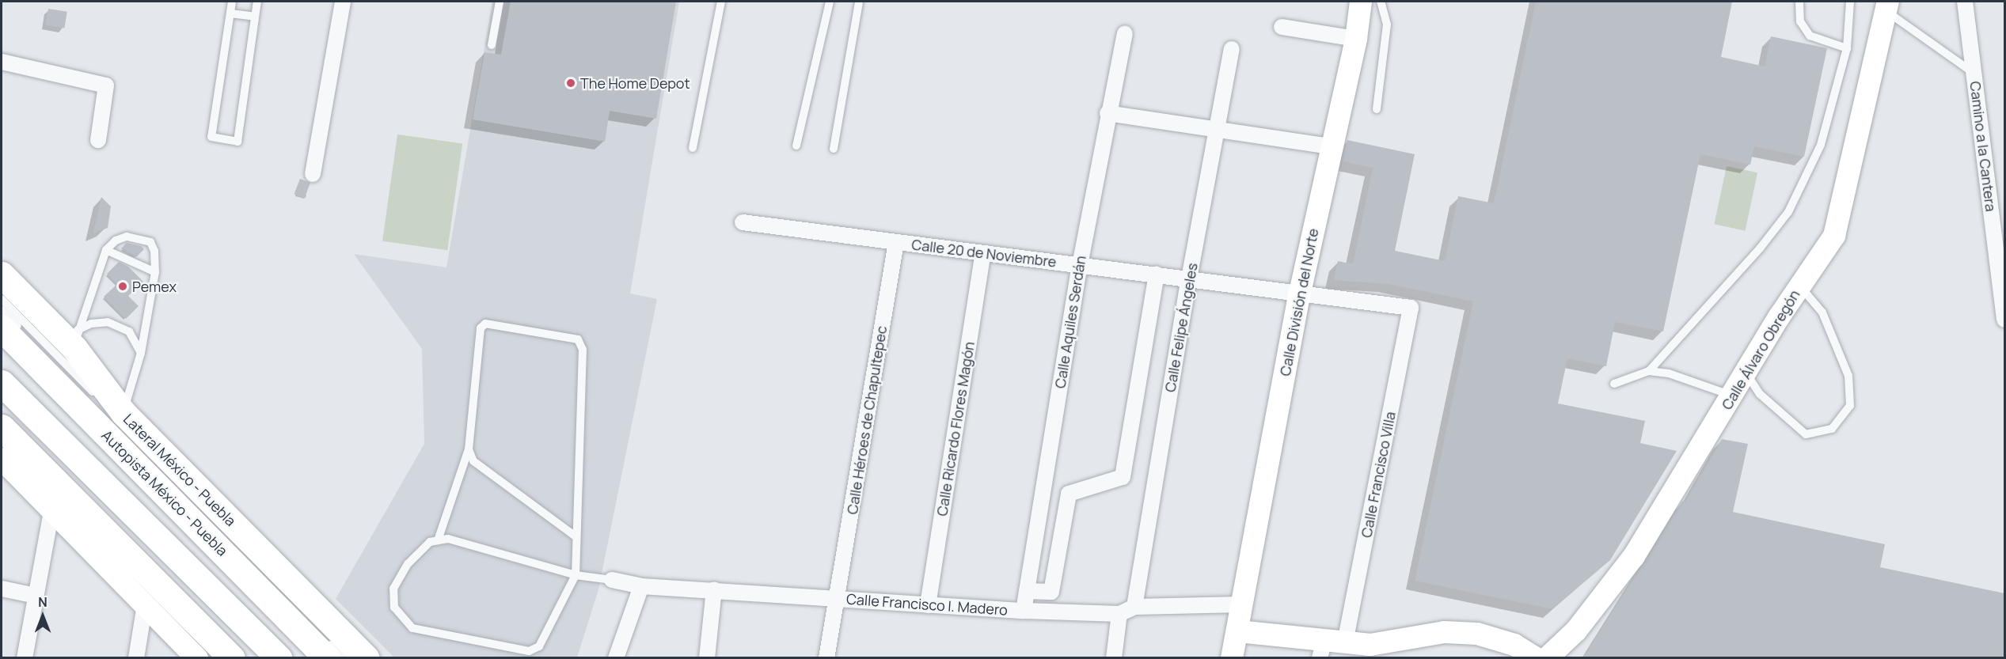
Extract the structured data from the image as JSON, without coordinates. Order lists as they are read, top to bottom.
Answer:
{
  "streets": {
    "highway": ["Lateral México - Puebla", "Autopista México - Puebla"],
    "street": [
      "Camino a la Cantera",
      "Calle 20 de Noviembre",
      "Calle División del Norte",
      "Calle Aquiles Serdán",
      "Calle Felipe Ángeles",
      "Calle Álvaro Obregón",
      "Calle Héroes de Chapultepec",
      "Calle Ricardo Flores Magón",
      "Calle Francisco Villa",
      "Calle Francisco I. Madero"
    ]
  },
  "crossings": [
    ["Calle 20 de Noviembre", "Calle División del Norte"],
    ["Calle 20 de Noviembre", "Calle Aquiles Serdán"],
    ["Calle 20 de Noviembre", "Calle Felipe Ángeles"],
    ["Calle 20 de Noviembre", "Calle Héroes de Chapultepec"],
    ["Calle 20 de Noviembre", "Calle Ricardo Flores Magón"],
    ["Calle 20 de Noviembre", "Calle Francisco Villa"],
    ["Calle División del Norte", "Calle Francisco I. Madero"],
    ["Calle Aquiles Serdán", "Calle Francisco I. Madero"],
    ["Calle Felipe Ángeles", "Calle Francisco I. Madero"],
    ["Calle Héroes de Chapultepec", "Calle Francisco I. Madero"],
    ["Calle Ricardo Flores Magón", "Calle Francisco I. Madero"]
  ],
  "places": ["The Home Depot", "Pemex"],
  "north": "top"
}
